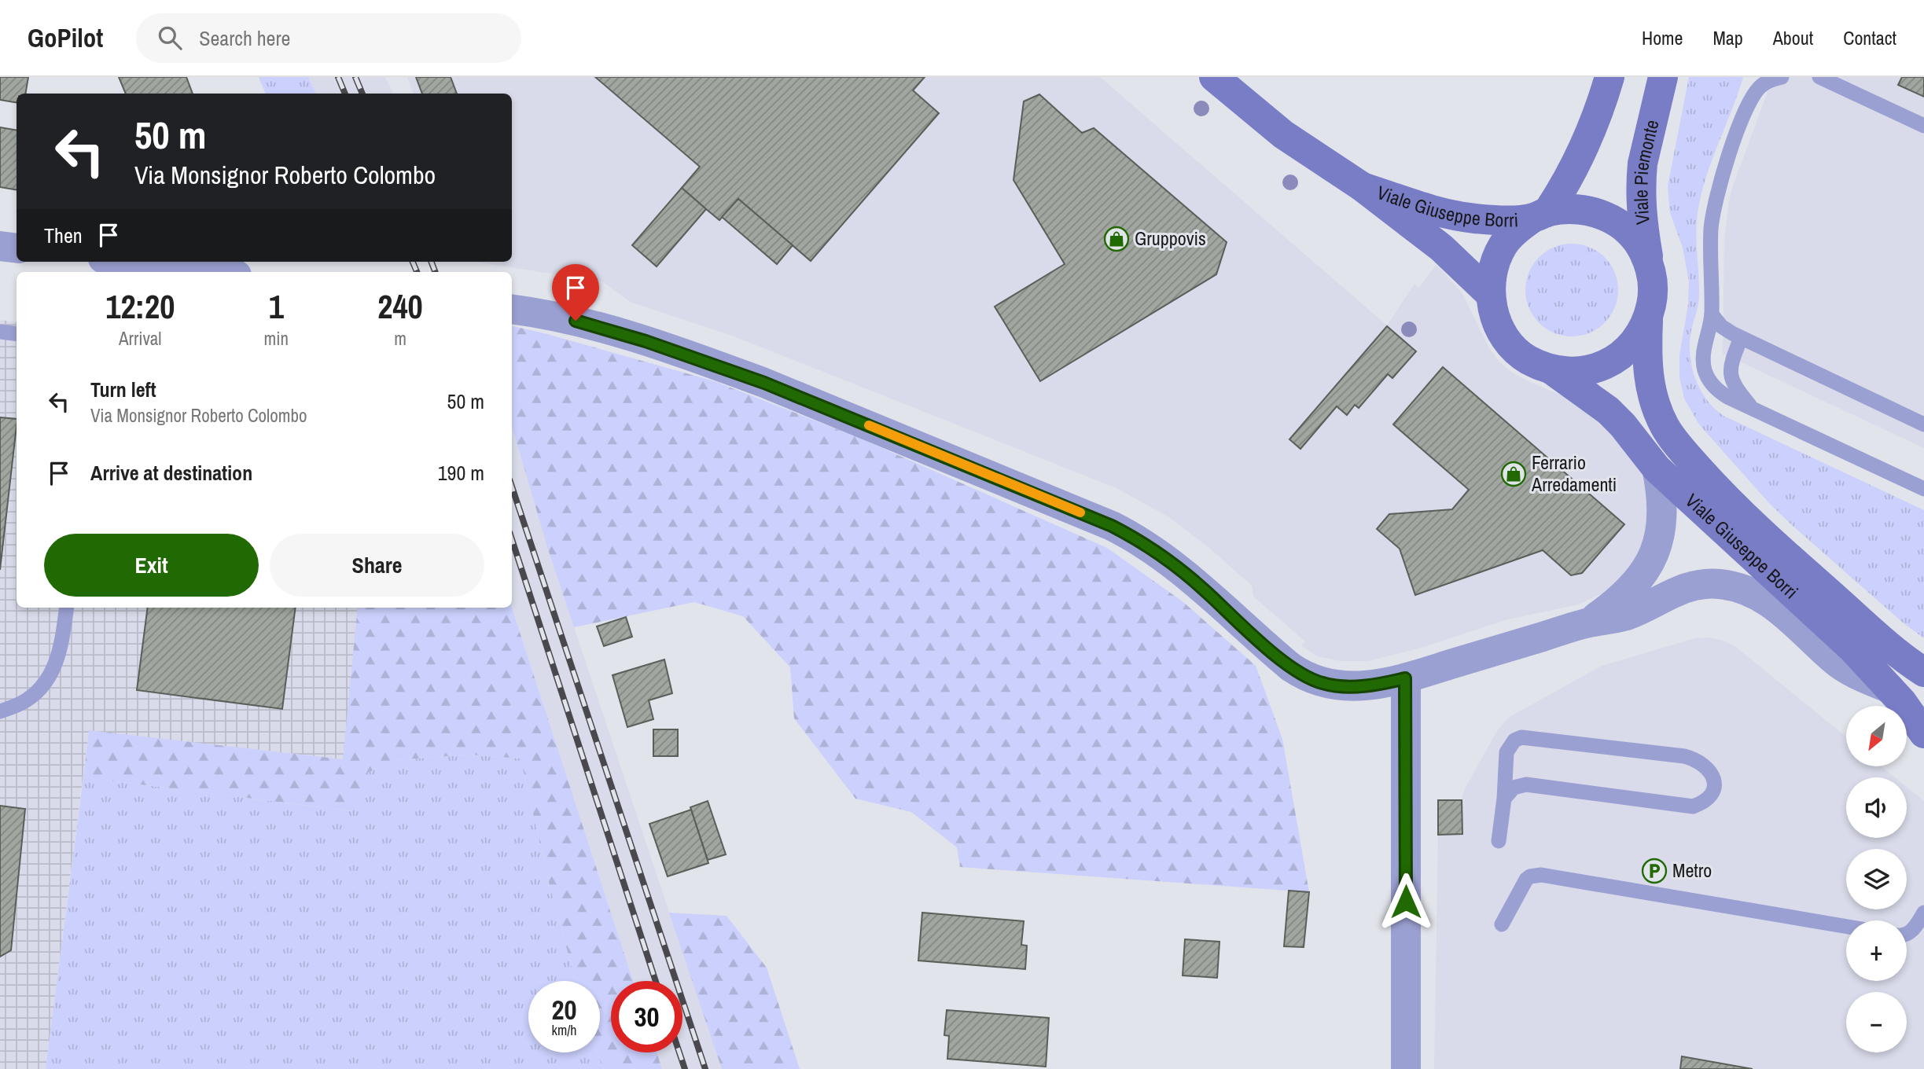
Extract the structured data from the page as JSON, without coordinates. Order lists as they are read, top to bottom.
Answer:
{
  "streets": {
    "main road": ["Viale Piemonte", "Viale Giuseppe Borri"]
  },
  "crossings": [
    ["Viale Piemonte", "Viale Giuseppe Borri"]
  ],
  "places": {
    "shop": ["Gruppovis", "Ferrario Arredamenti"],
    "parking": ["Metro"]
  },
  "north": "bottom left",
  "page": {
    "header": "GoPilot",
    "search": "Search here",
    "nav": [
      "Home",
      "Map",
      "About",
      "Contact"
    ],
    "turn": ["50 m", "Via Monsignor Roberto Colombo"],
    "then": "Then",
    "eta": [
      "12:20",
      "Arrival",
      "1",
      "min",
      "240",
      "m"
    ],
    "list": [
      {
        "name": "Turn left",
        "note": "Via Monsignor Roberto Colombo",
        "value": "50 m"
      },
      {
        "name": "Arrive at destination",
        "value": "190 m"
      }
    ],
    "buttons": ["Exit", "Share"],
    "map_buttons": ["+", "−"],
    "speed": "20 km/h",
    "limit": "30"
  }
}
